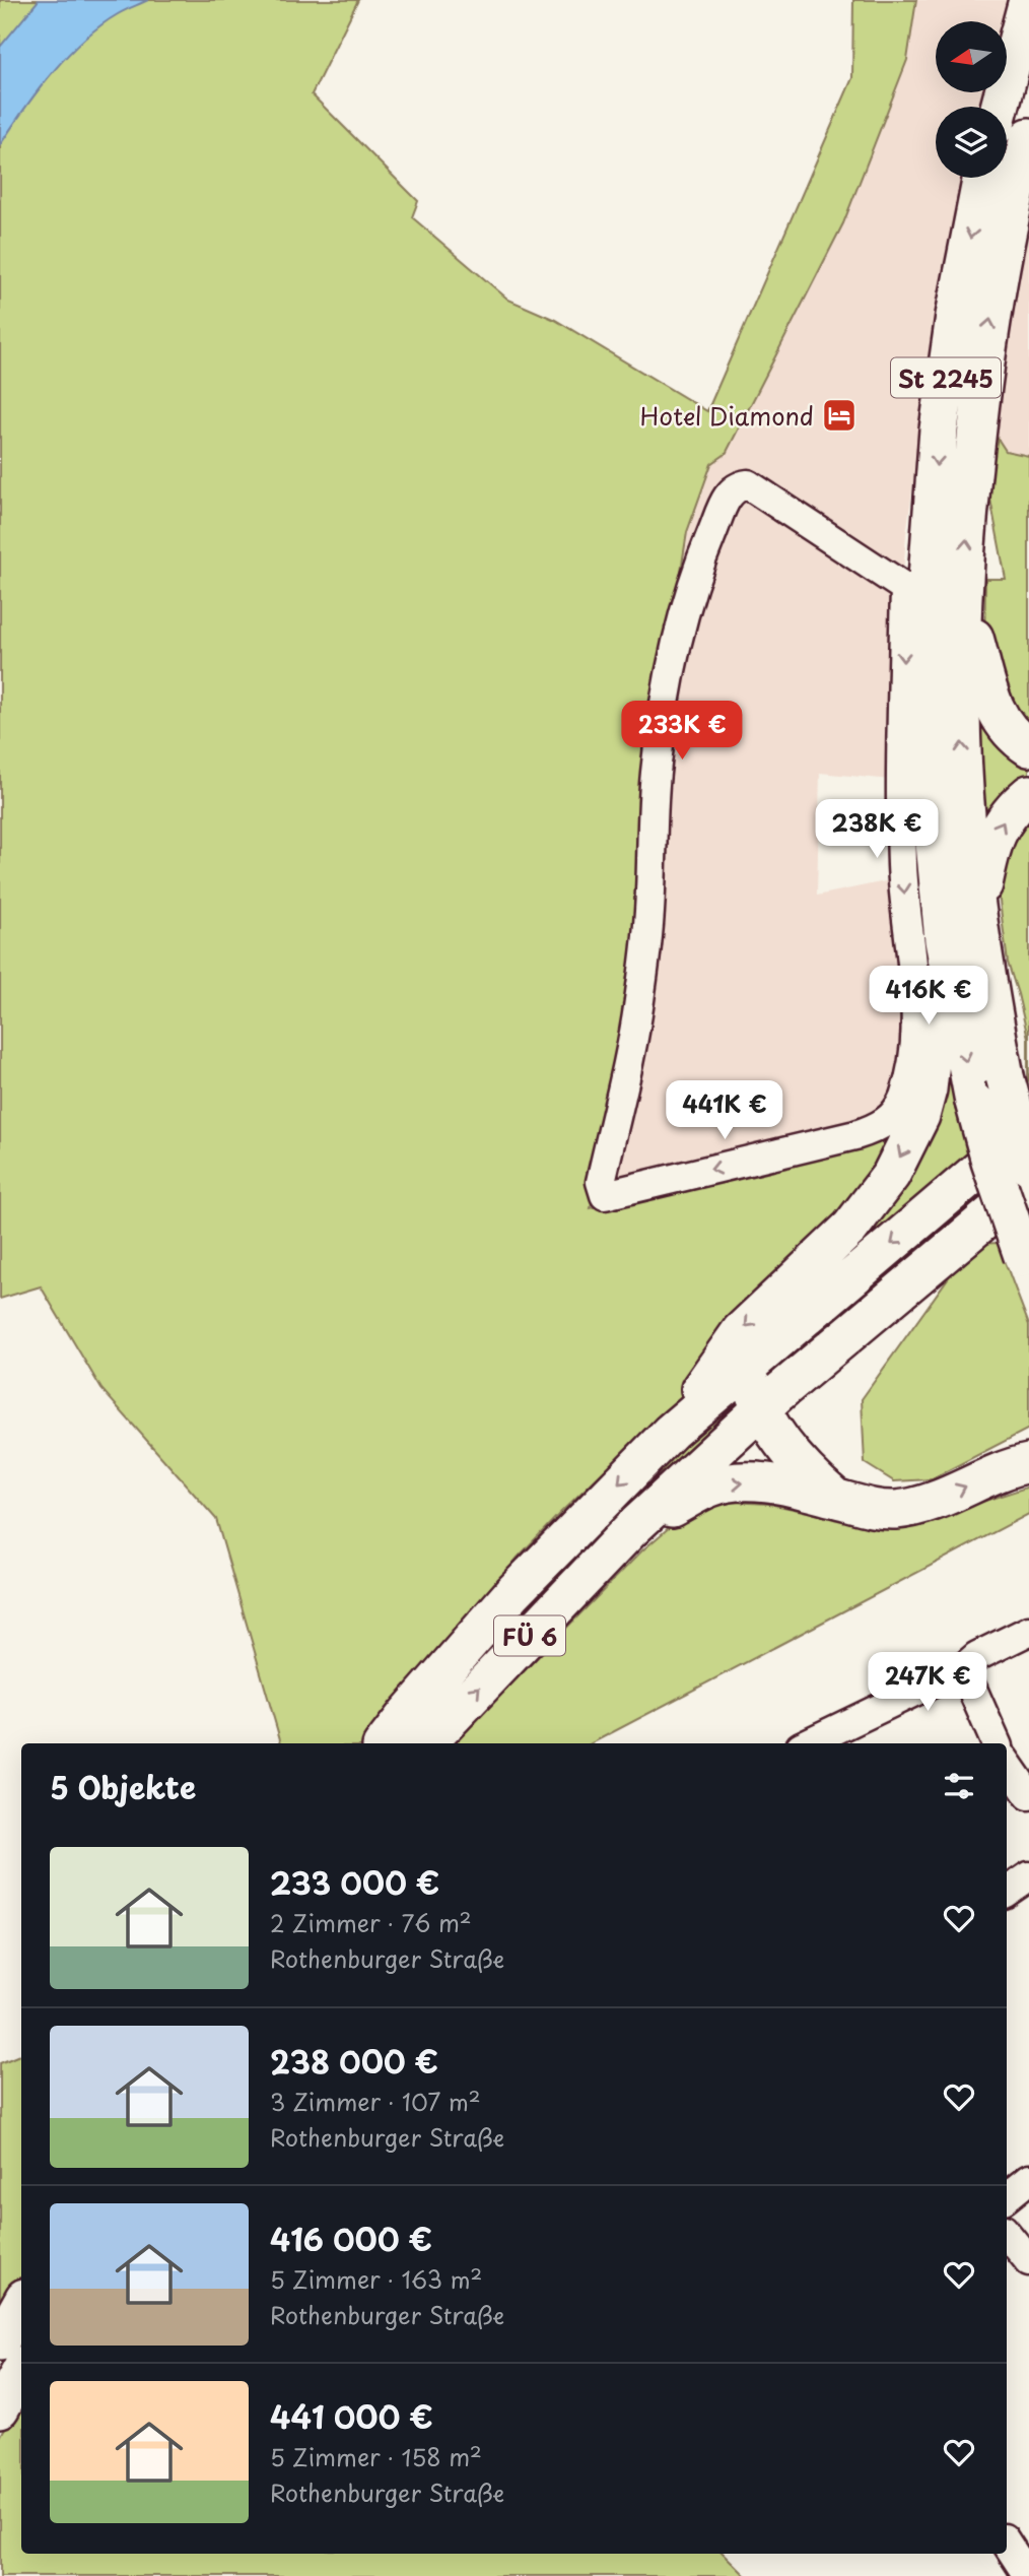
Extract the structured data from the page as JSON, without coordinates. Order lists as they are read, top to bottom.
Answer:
{
  "streets": {
    "main road": ["St 2245", "FÜ 6"]
  },
  "places": {
    "hotel": ["Hotel Diamond"]
  },
  "north": "left",
  "page": {
    "price": [
      "233K €",
      "238K €",
      "416K €",
      "441K €",
      "247K €"
    ],
    "heading": "5 Objekte",
    "list": [
      {
        "name": "233 000 €",
        "note": "2 Zimmer · 76 m² · Rothenburger Straße"
      },
      {
        "name": "238 000 €",
        "note": "3 Zimmer · 107 m² · Rothenburger Straße"
      },
      {
        "name": "416 000 €",
        "note": "5 Zimmer · 163 m² · Rothenburger Straße"
      },
      {
        "name": "441 000 €",
        "note": "5 Zimmer · 158 m² · Rothenburger Straße"
      }
    ]
  }
}
